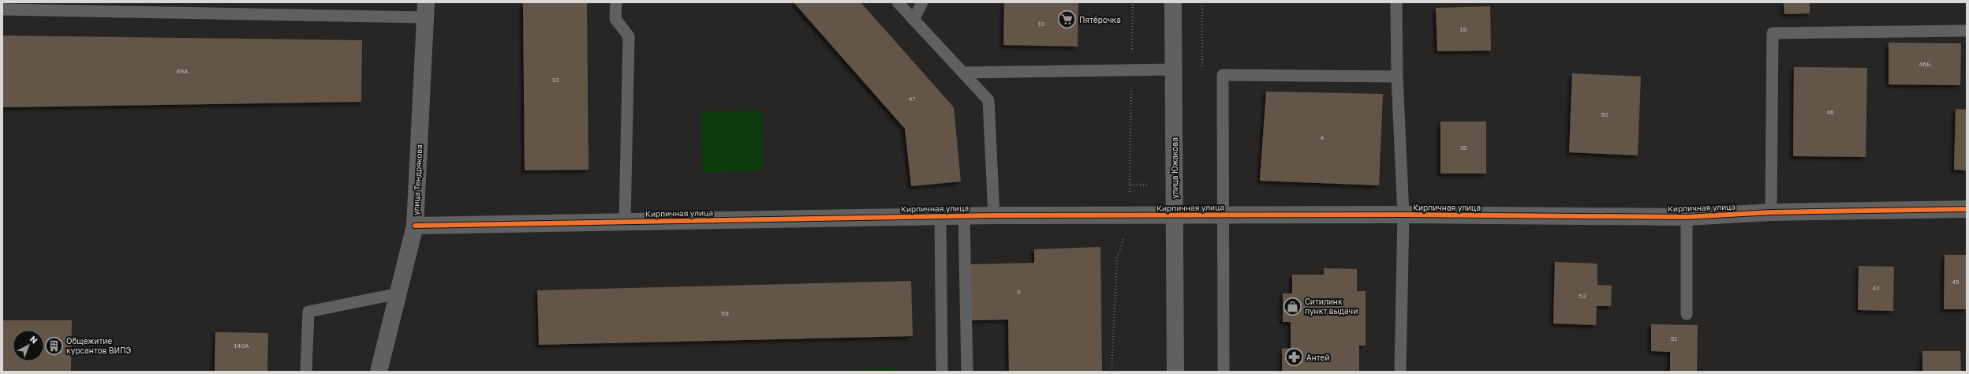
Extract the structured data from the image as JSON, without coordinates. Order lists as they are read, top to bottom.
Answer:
{
  "streets": {
    "street": ["улица Южакова", "улица Тендрякова", "Кирпичная улица"]
  },
  "crossings": [
    ["улица Южакова", "Кирпичная улица"],
    ["улица Тендрякова", "Кирпичная улица"]
  ],
  "places": {
    "supermarket": ["Пятёрочка"],
    "shop": ["Ситилинк пункт выдачи"],
    "building": ["Общежитие курсантов ВИПЭ"],
    "pharmacy": ["Антей"]
  },
  "house_numbers": [
    "13",
    "18",
    "46Б",
    "49А",
    "13",
    "47",
    "46",
    "50",
    "4",
    "16",
    "45",
    "47",
    "3",
    "53",
    "59",
    "51",
    "140А"
  ],
  "north": "top right"
}
